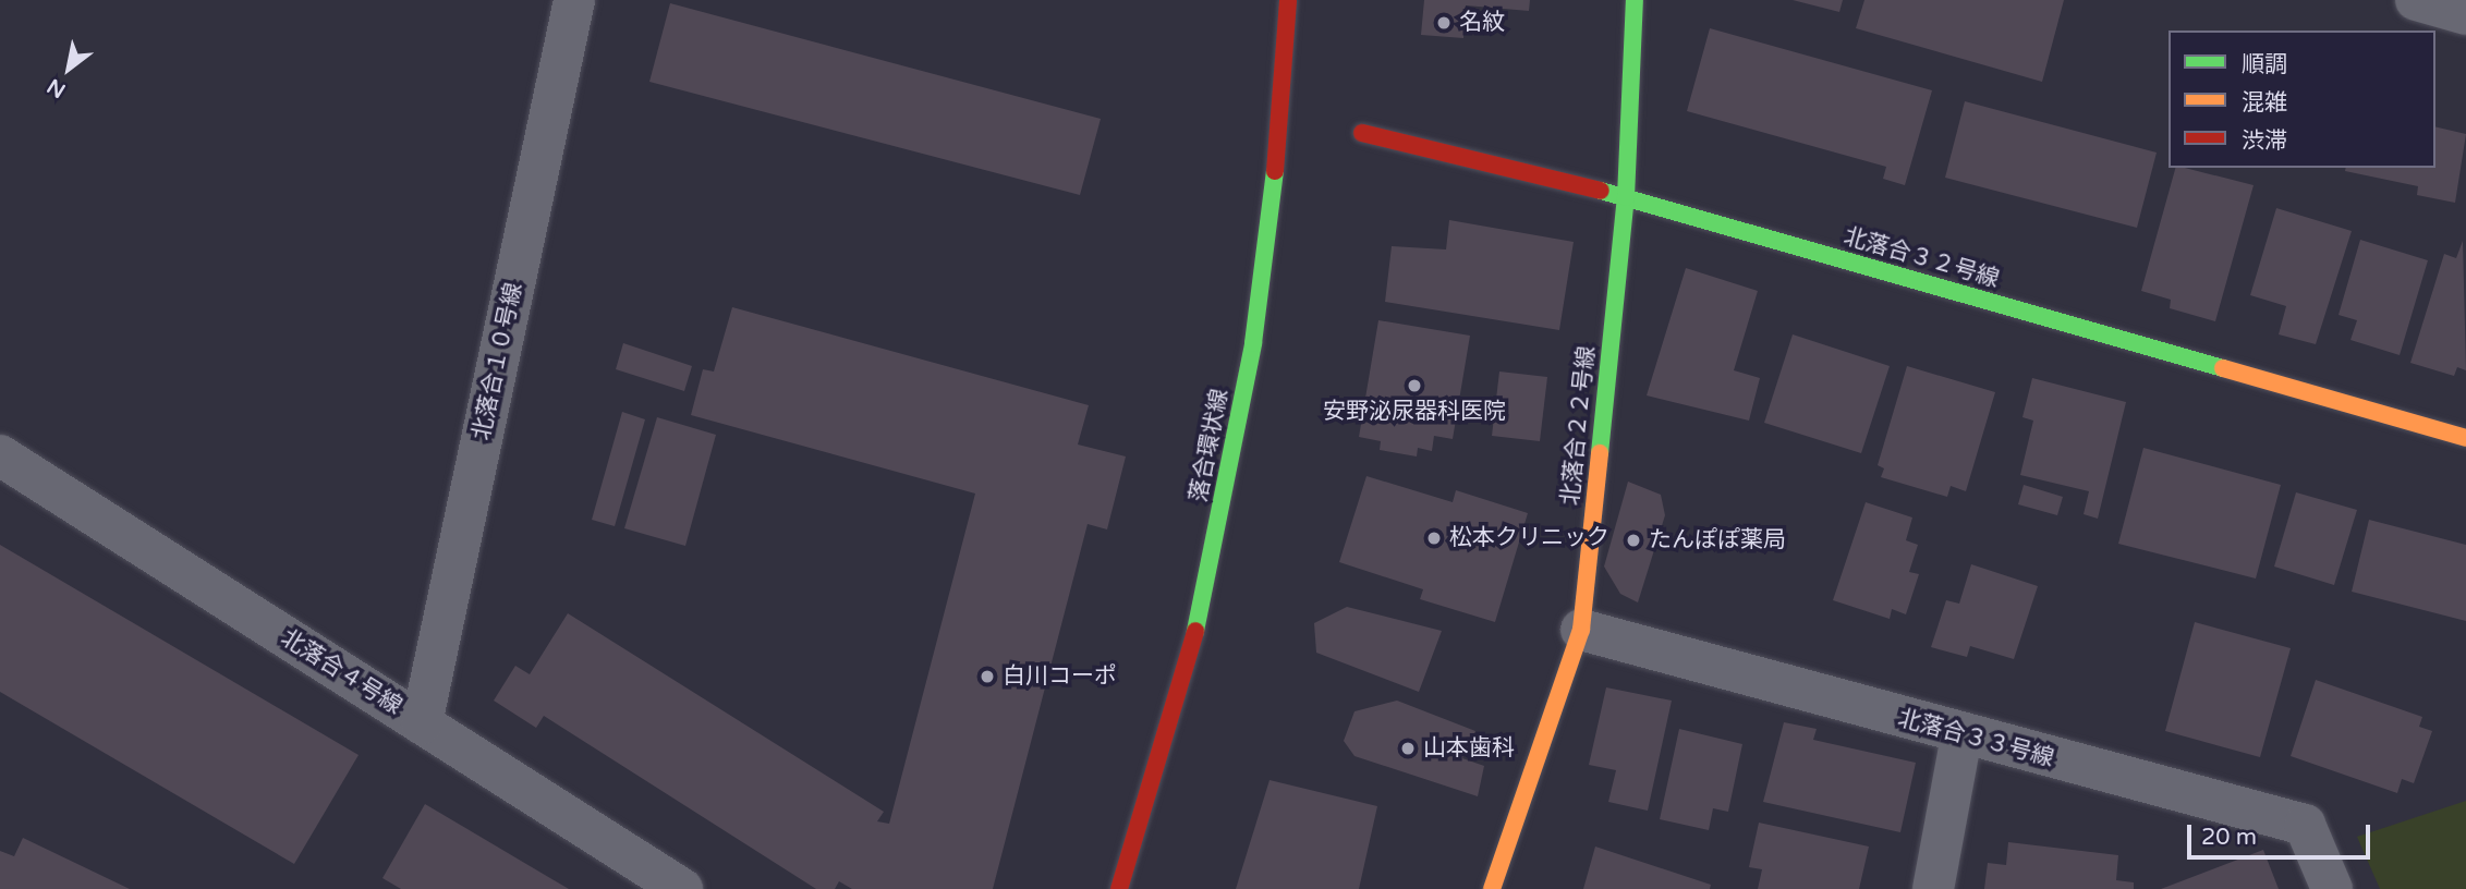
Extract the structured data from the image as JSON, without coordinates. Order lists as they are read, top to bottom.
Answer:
{
  "streets": {
    "street": [
      "北落合３２号線",
      "北落合１０号線",
      "北落合２２号線",
      "落合環状線",
      "北落合４号線",
      "北落合３３号線"
    ]
  },
  "crossings": [
    ["北落合３２号線", "北落合２２号線"],
    ["北落合１０号線", "北落合４号線"],
    ["北落合２２号線", "北落合３３号線"]
  ],
  "places": [
    "名紋",
    "安野泌尿器科医院",
    "松本クリニック",
    "たんぽぽ薬局",
    "白川コーポ",
    "山本歯科"
  ],
  "legend": ["順調", "混雑", "渋滞"],
  "scale_bar": "20 m",
  "north": "bottom left"
}
